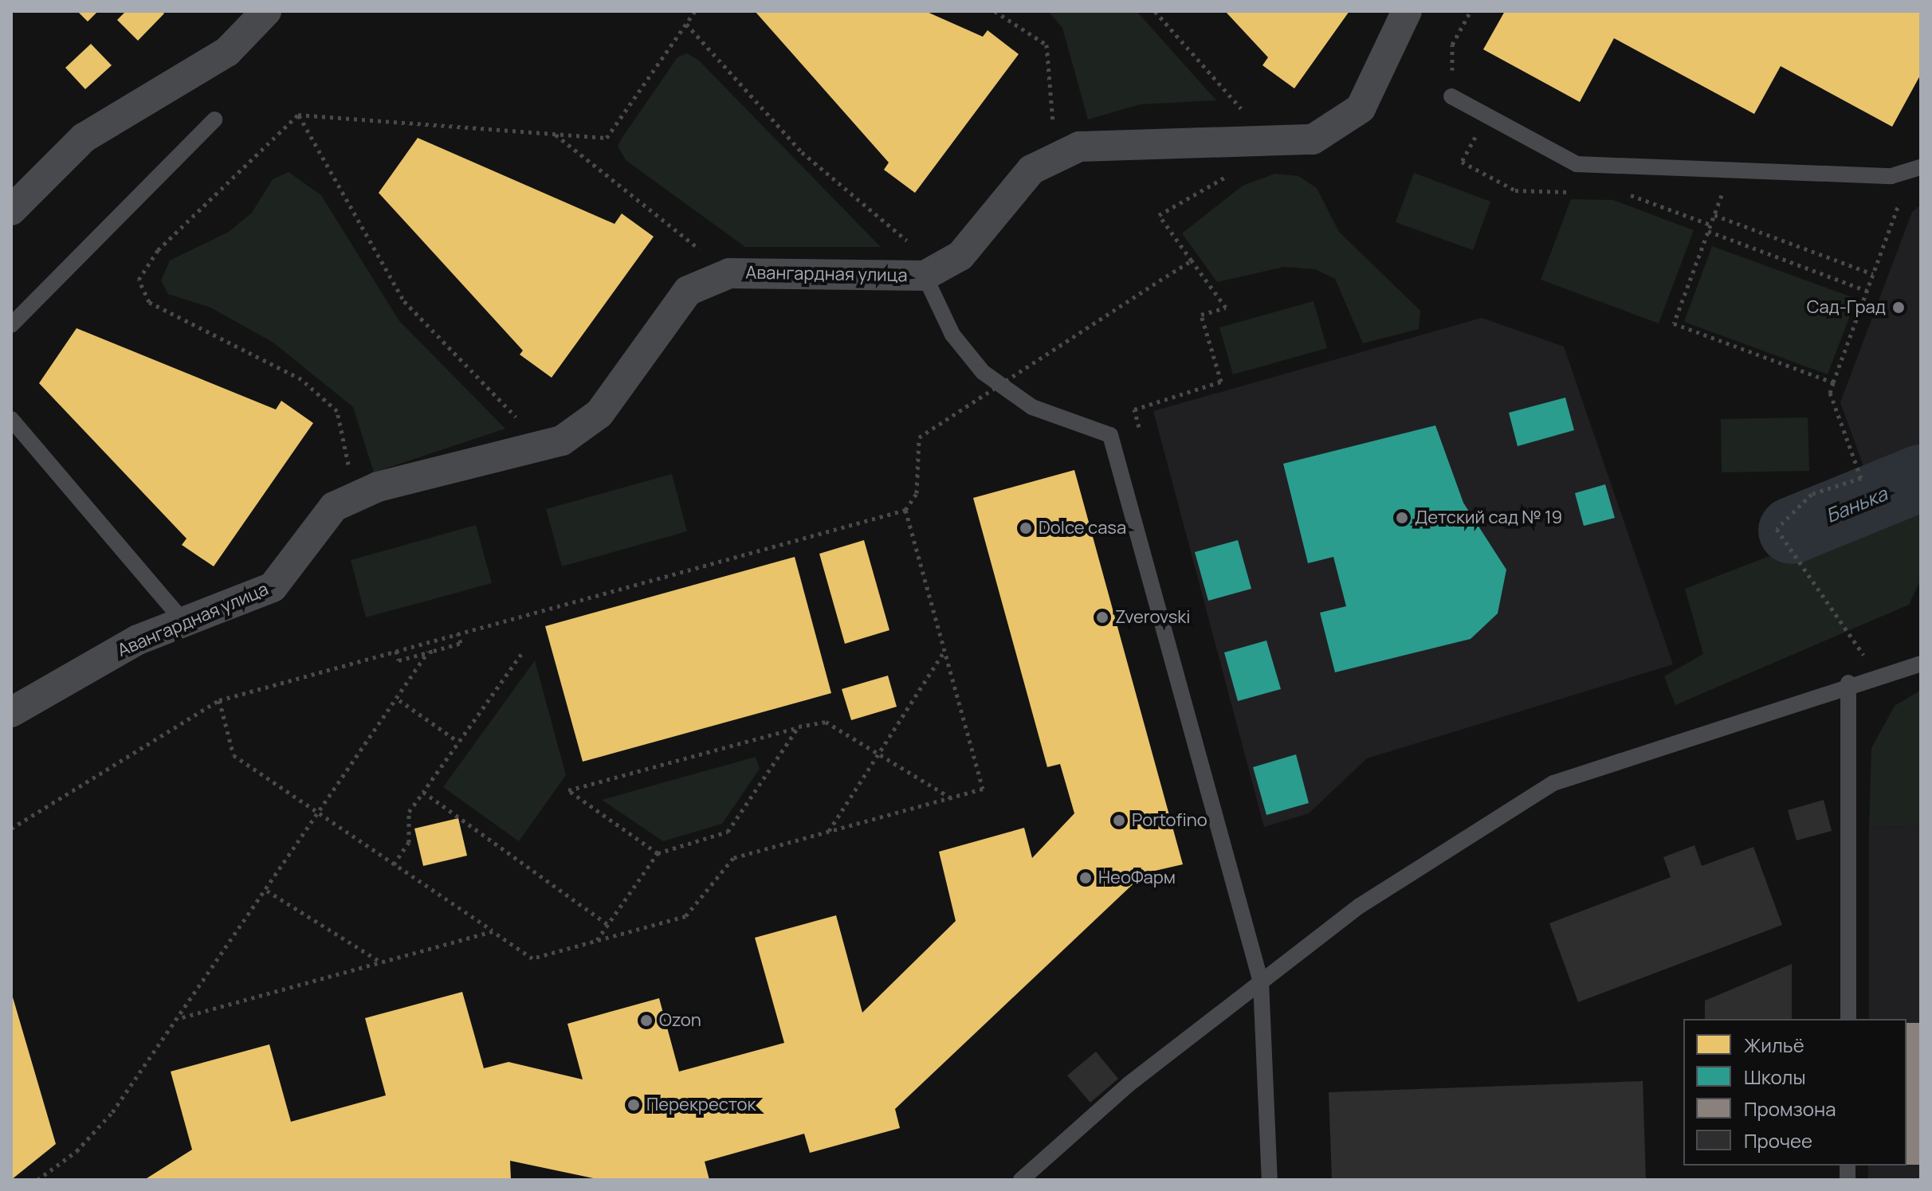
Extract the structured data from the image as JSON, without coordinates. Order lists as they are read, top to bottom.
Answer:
{
  "streets": {
    "street": ["Авангардная улица"]
  },
  "water": ["Банька"],
  "places": [
    "Сад-Град",
    "Детский сад № 19",
    "Dolce casa",
    "Zverovski",
    "Portofino",
    "НеоФарм",
    "Ozon",
    "Перекресток"
  ],
  "legend": [
    "Жильё",
    "Школы",
    "Промзона",
    "Прочее"
  ]
}
